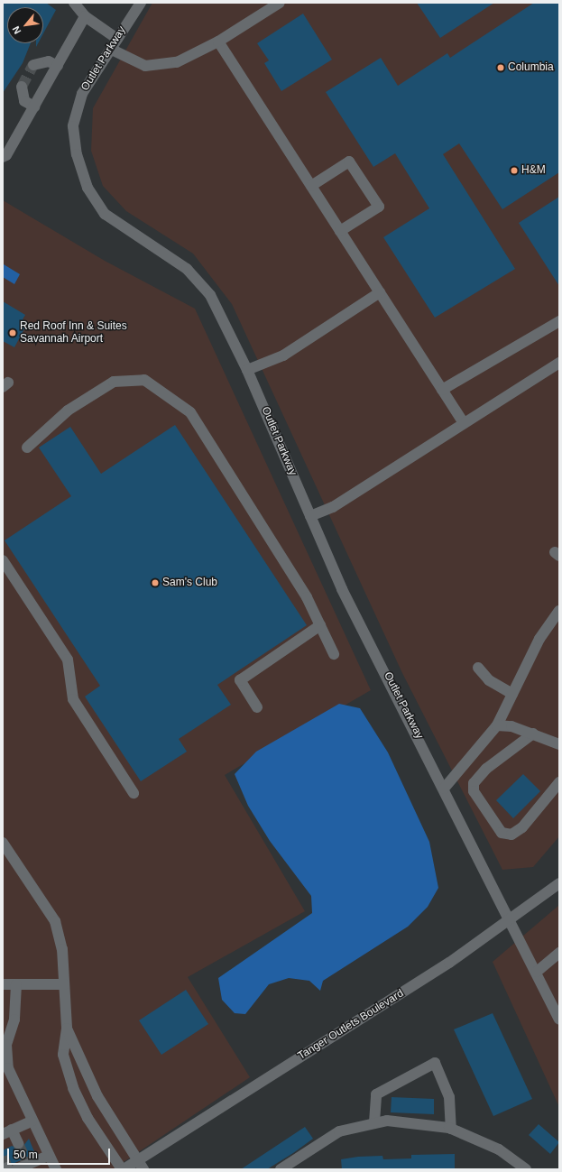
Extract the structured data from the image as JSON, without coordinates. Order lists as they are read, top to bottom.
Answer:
{
  "streets": {
    "street": ["Outlet Parkway", "Tanger Outlets Boulevard"]
  },
  "crossings": [
    ["Outlet Parkway", "Tanger Outlets Boulevard"]
  ],
  "places": [
    "Columbia",
    "H&M",
    "Red Roof Inn & Suites Savannah Airport",
    "Sam's Club"
  ],
  "scale_bar": "50 m",
  "north": "bottom left"
}
